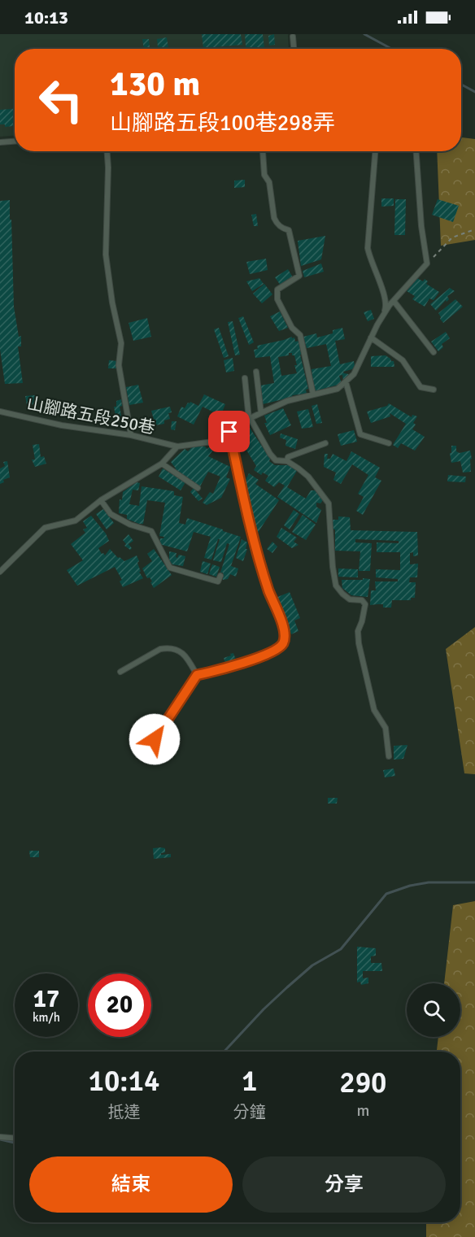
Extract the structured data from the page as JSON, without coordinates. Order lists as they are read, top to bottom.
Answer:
{
  "streets": {
    "lane": ["山腳路五段250巷"]
  },
  "page": {
    "status": "10:13",
    "turn": ["130 m", "山腳路五段100巷298弄"],
    "speed": "17 km/h",
    "limit": "20",
    "eta": [
      "10:14",
      "抵達",
      "1",
      "分鐘",
      "290",
      "m"
    ],
    "buttons": ["結束", "分享"]
  }
}
